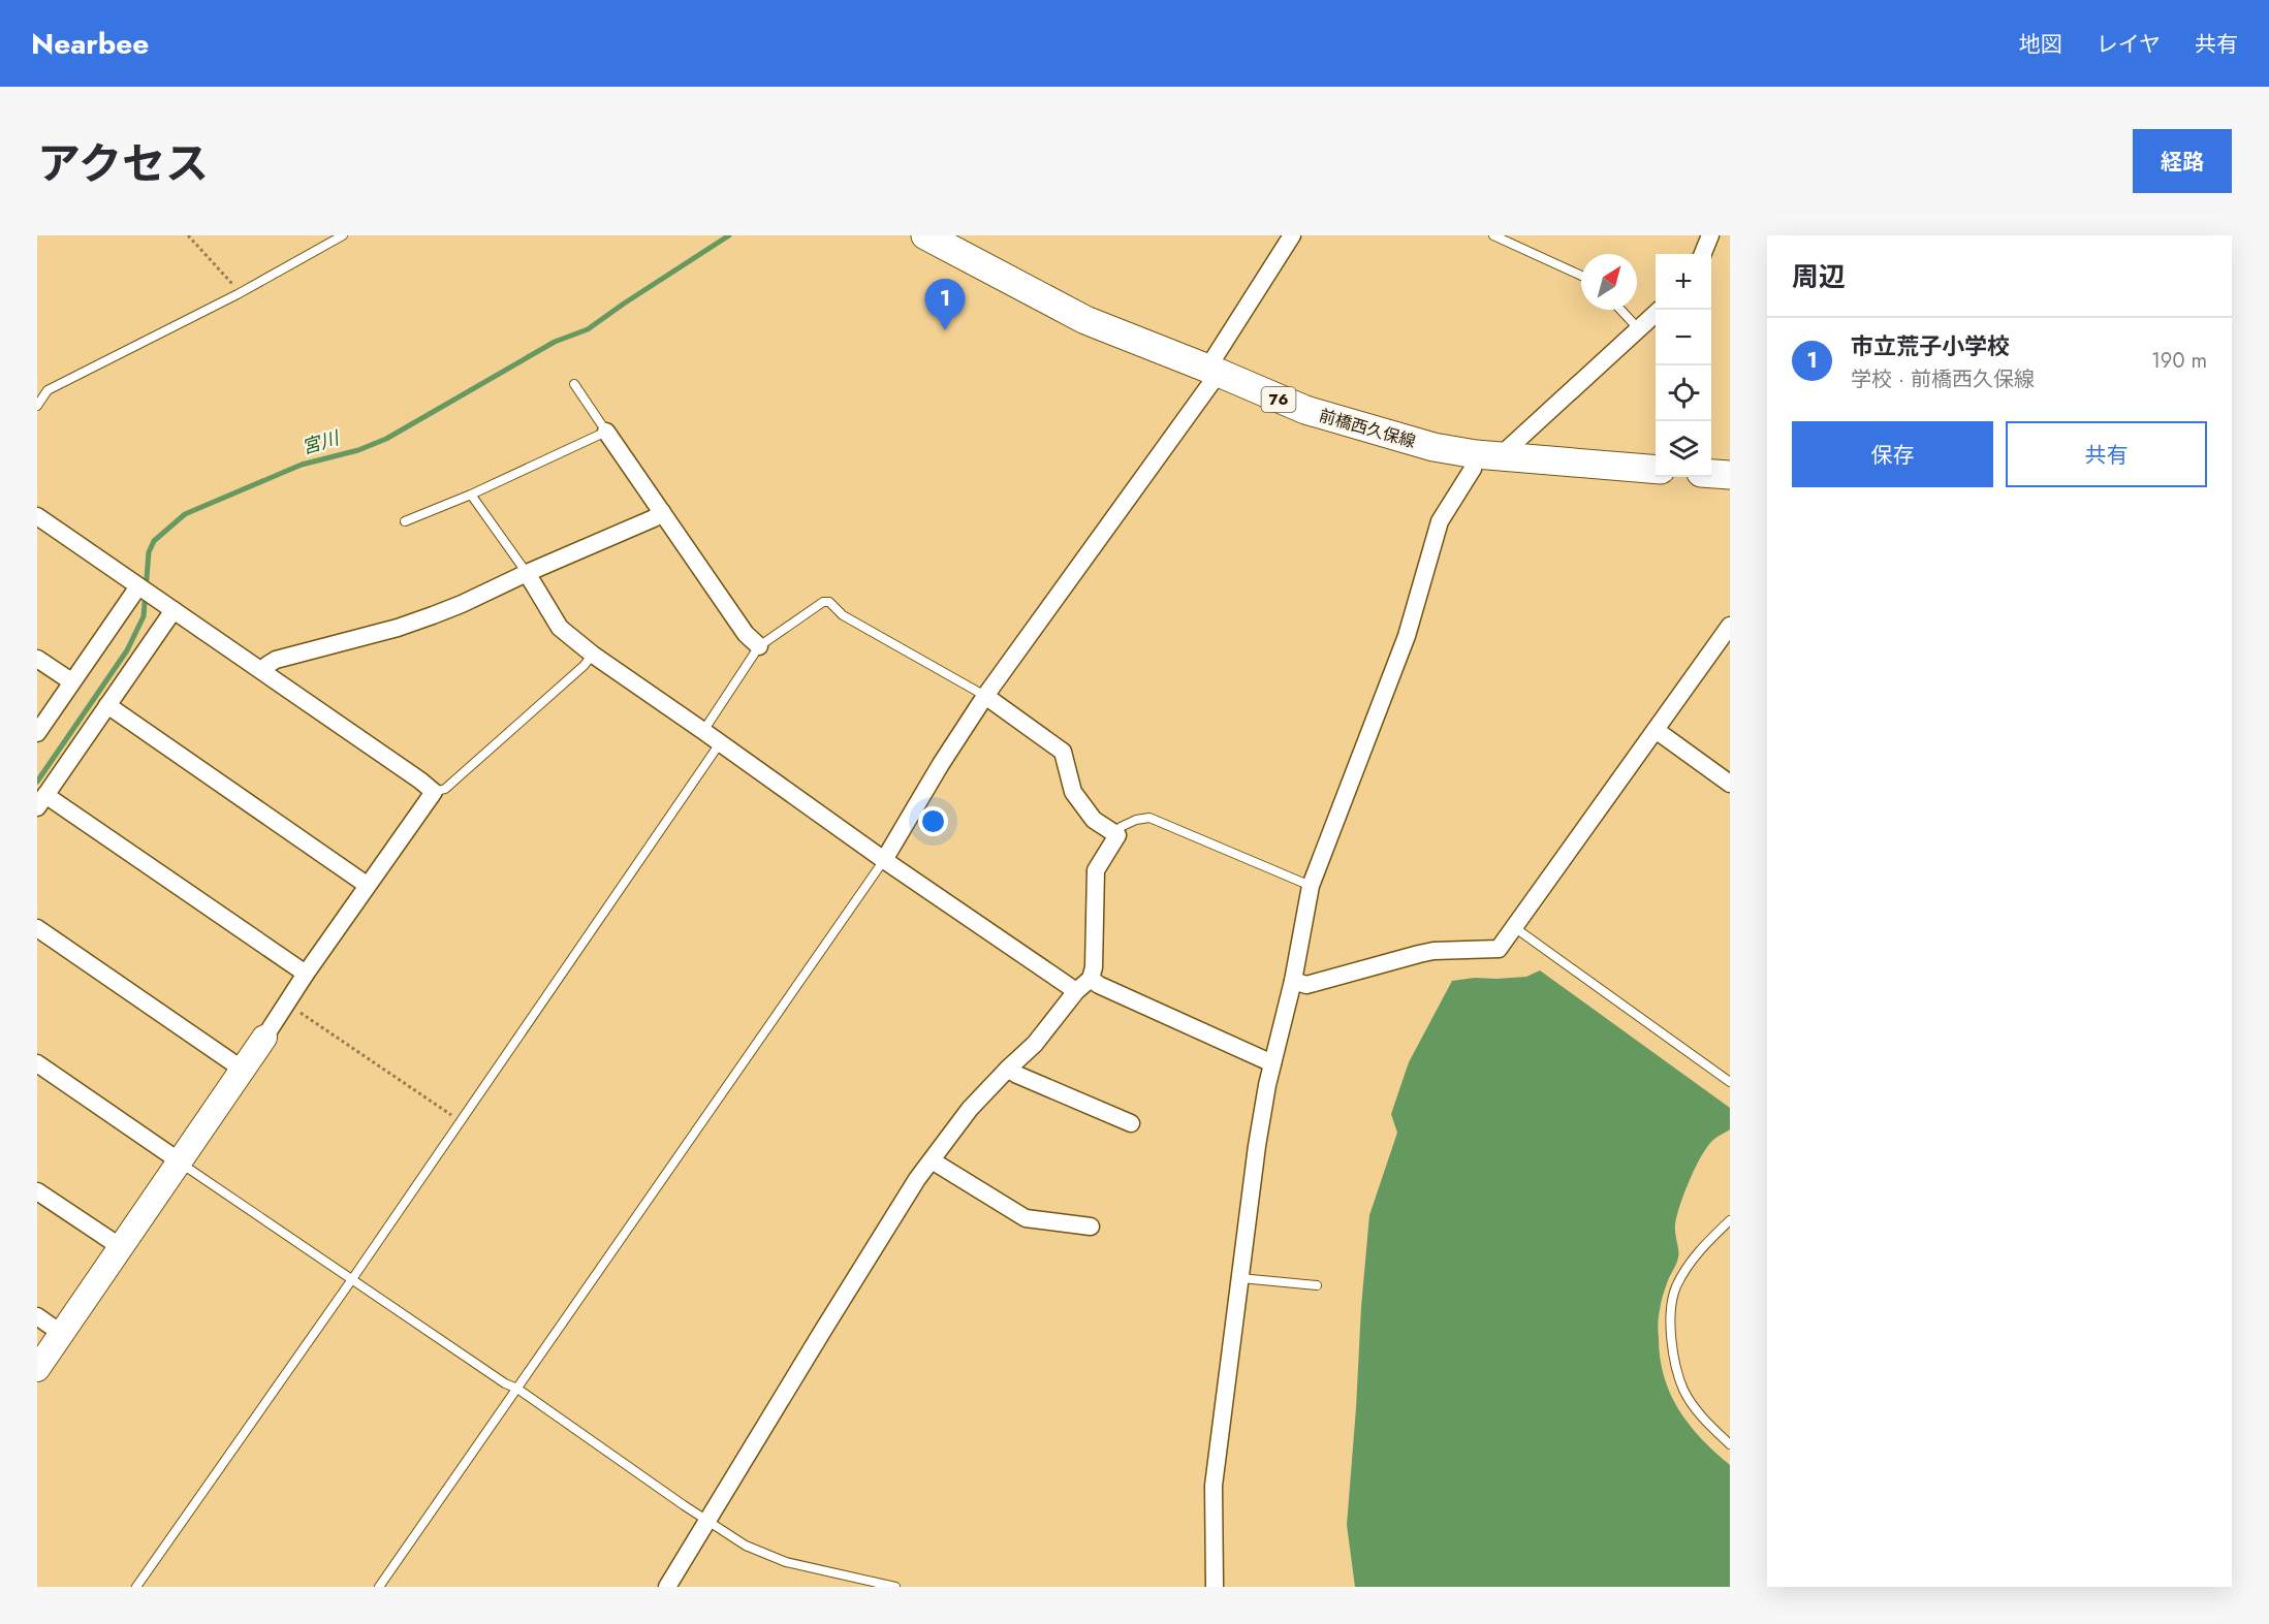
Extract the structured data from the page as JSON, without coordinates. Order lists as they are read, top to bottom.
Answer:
{
  "streets": {
    "main road": ["76", "前橋西久保線"]
  },
  "water": ["宮川"],
  "north": "top right",
  "page": {
    "header": "Nearbee",
    "nav": ["地図", "レイヤ", "共有"],
    "title": "アクセス",
    "buttons": [
      "経路",
      ["保存", "共有"]
    ],
    "heading": "周辺",
    "map_buttons": ["+", "−"],
    "pins": "1",
    "list": [
      {
        "mark": "1",
        "name": "市立荒子小学校",
        "note": "学校 · 前橋西久保線",
        "value": "190 m"
      }
    ]
  }
}
